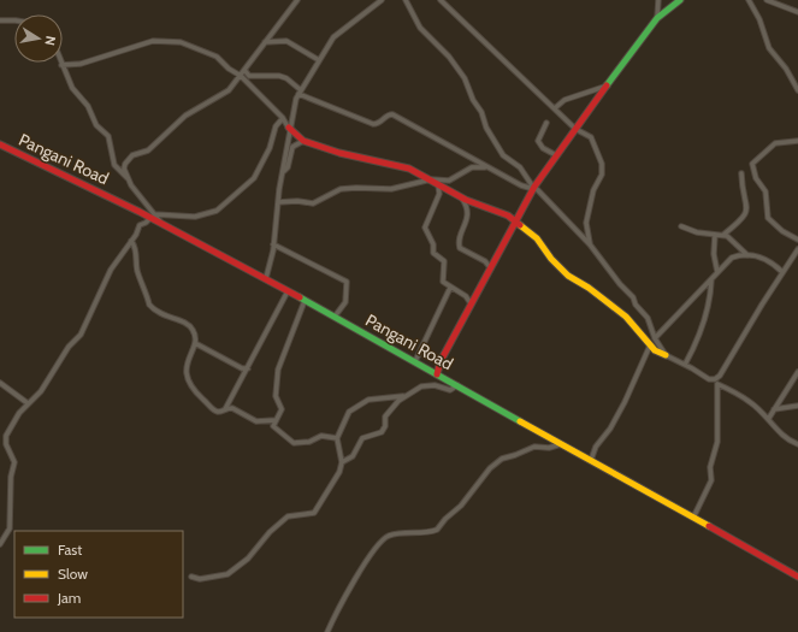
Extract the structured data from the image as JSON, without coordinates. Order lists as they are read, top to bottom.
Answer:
{
  "streets": {
    "main road": ["Pangani Road"]
  },
  "legend": ["Fast", "Slow", "Jam"],
  "north": "right"
}
